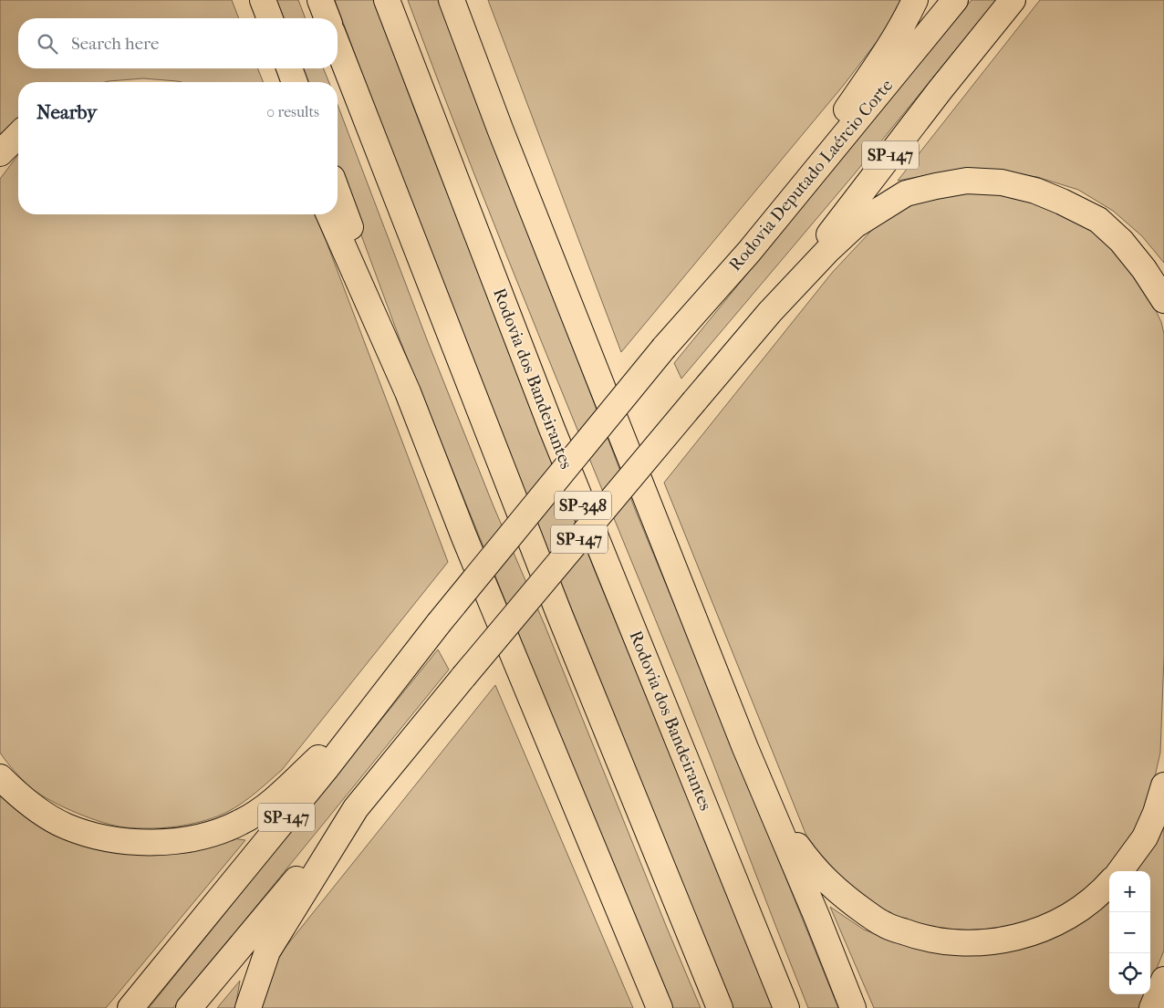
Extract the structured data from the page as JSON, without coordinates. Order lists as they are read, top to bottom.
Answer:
{
  "streets": {
    "highway": [
      "SP-147",
      "Rodovia Deputado Laércio Corte",
      "Rodovia dos Bandeirantes",
      "SP-348"
    ]
  },
  "crossings": [
    ["SP-147", "Rodovia Deputado Laércio Corte"]
  ],
  "page": {
    "search": "Search here",
    "heading": ["Nearby", "0 results"],
    "map_buttons": ["+", "−"]
  }
}
